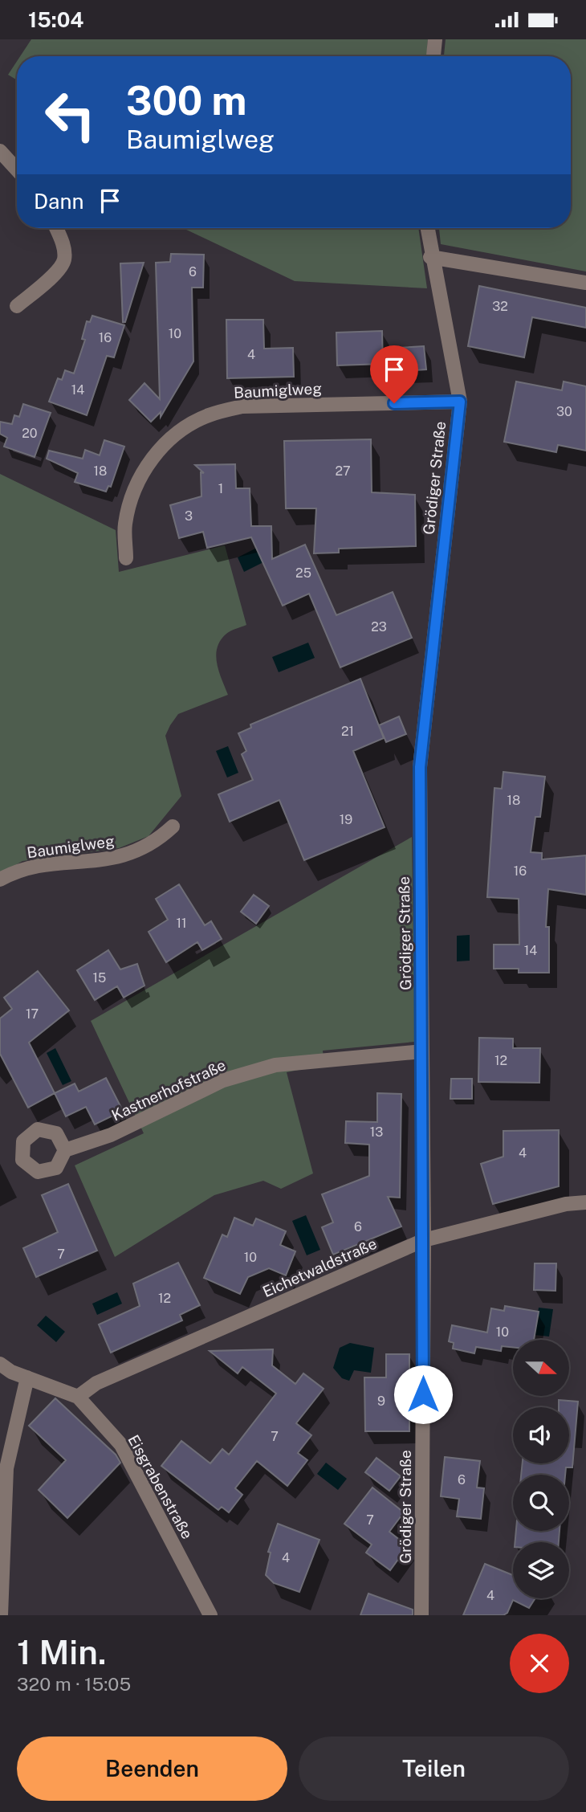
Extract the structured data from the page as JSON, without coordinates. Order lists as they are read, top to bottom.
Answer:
{
  "streets": {
    "street": [
      "Baumiglweg",
      "Grödiger Straße",
      "Kastnerhofstraße",
      "Eichetwaldstraße",
      "Eisgrabenstraße"
    ]
  },
  "crossings": [
    ["Baumiglweg", "Grödiger Straße"],
    ["Grödiger Straße", "Kastnerhofstraße"],
    ["Grödiger Straße", "Eichetwaldstraße"],
    ["Eichetwaldstraße", "Eisgrabenstraße"]
  ],
  "house_numbers": [
    "6",
    "32",
    "10",
    "16",
    "4",
    "14",
    "30",
    "20",
    "18",
    "27",
    "1",
    "3",
    "25",
    "23",
    "21",
    "18",
    "19",
    "16",
    "11",
    "14",
    "15",
    "17",
    "12",
    "13",
    "4",
    "6",
    "7",
    "10",
    "12",
    "10",
    "9",
    "7",
    "6",
    "7",
    "4",
    "4"
  ],
  "north": "right",
  "page": {
    "status": "15:04",
    "turn": ["300 m", "Baumiglweg"],
    "then": "Dann",
    "heading": ["1 Min.", "320 m · 15:05"],
    "buttons": ["Beenden", "Teilen"]
  }
}
